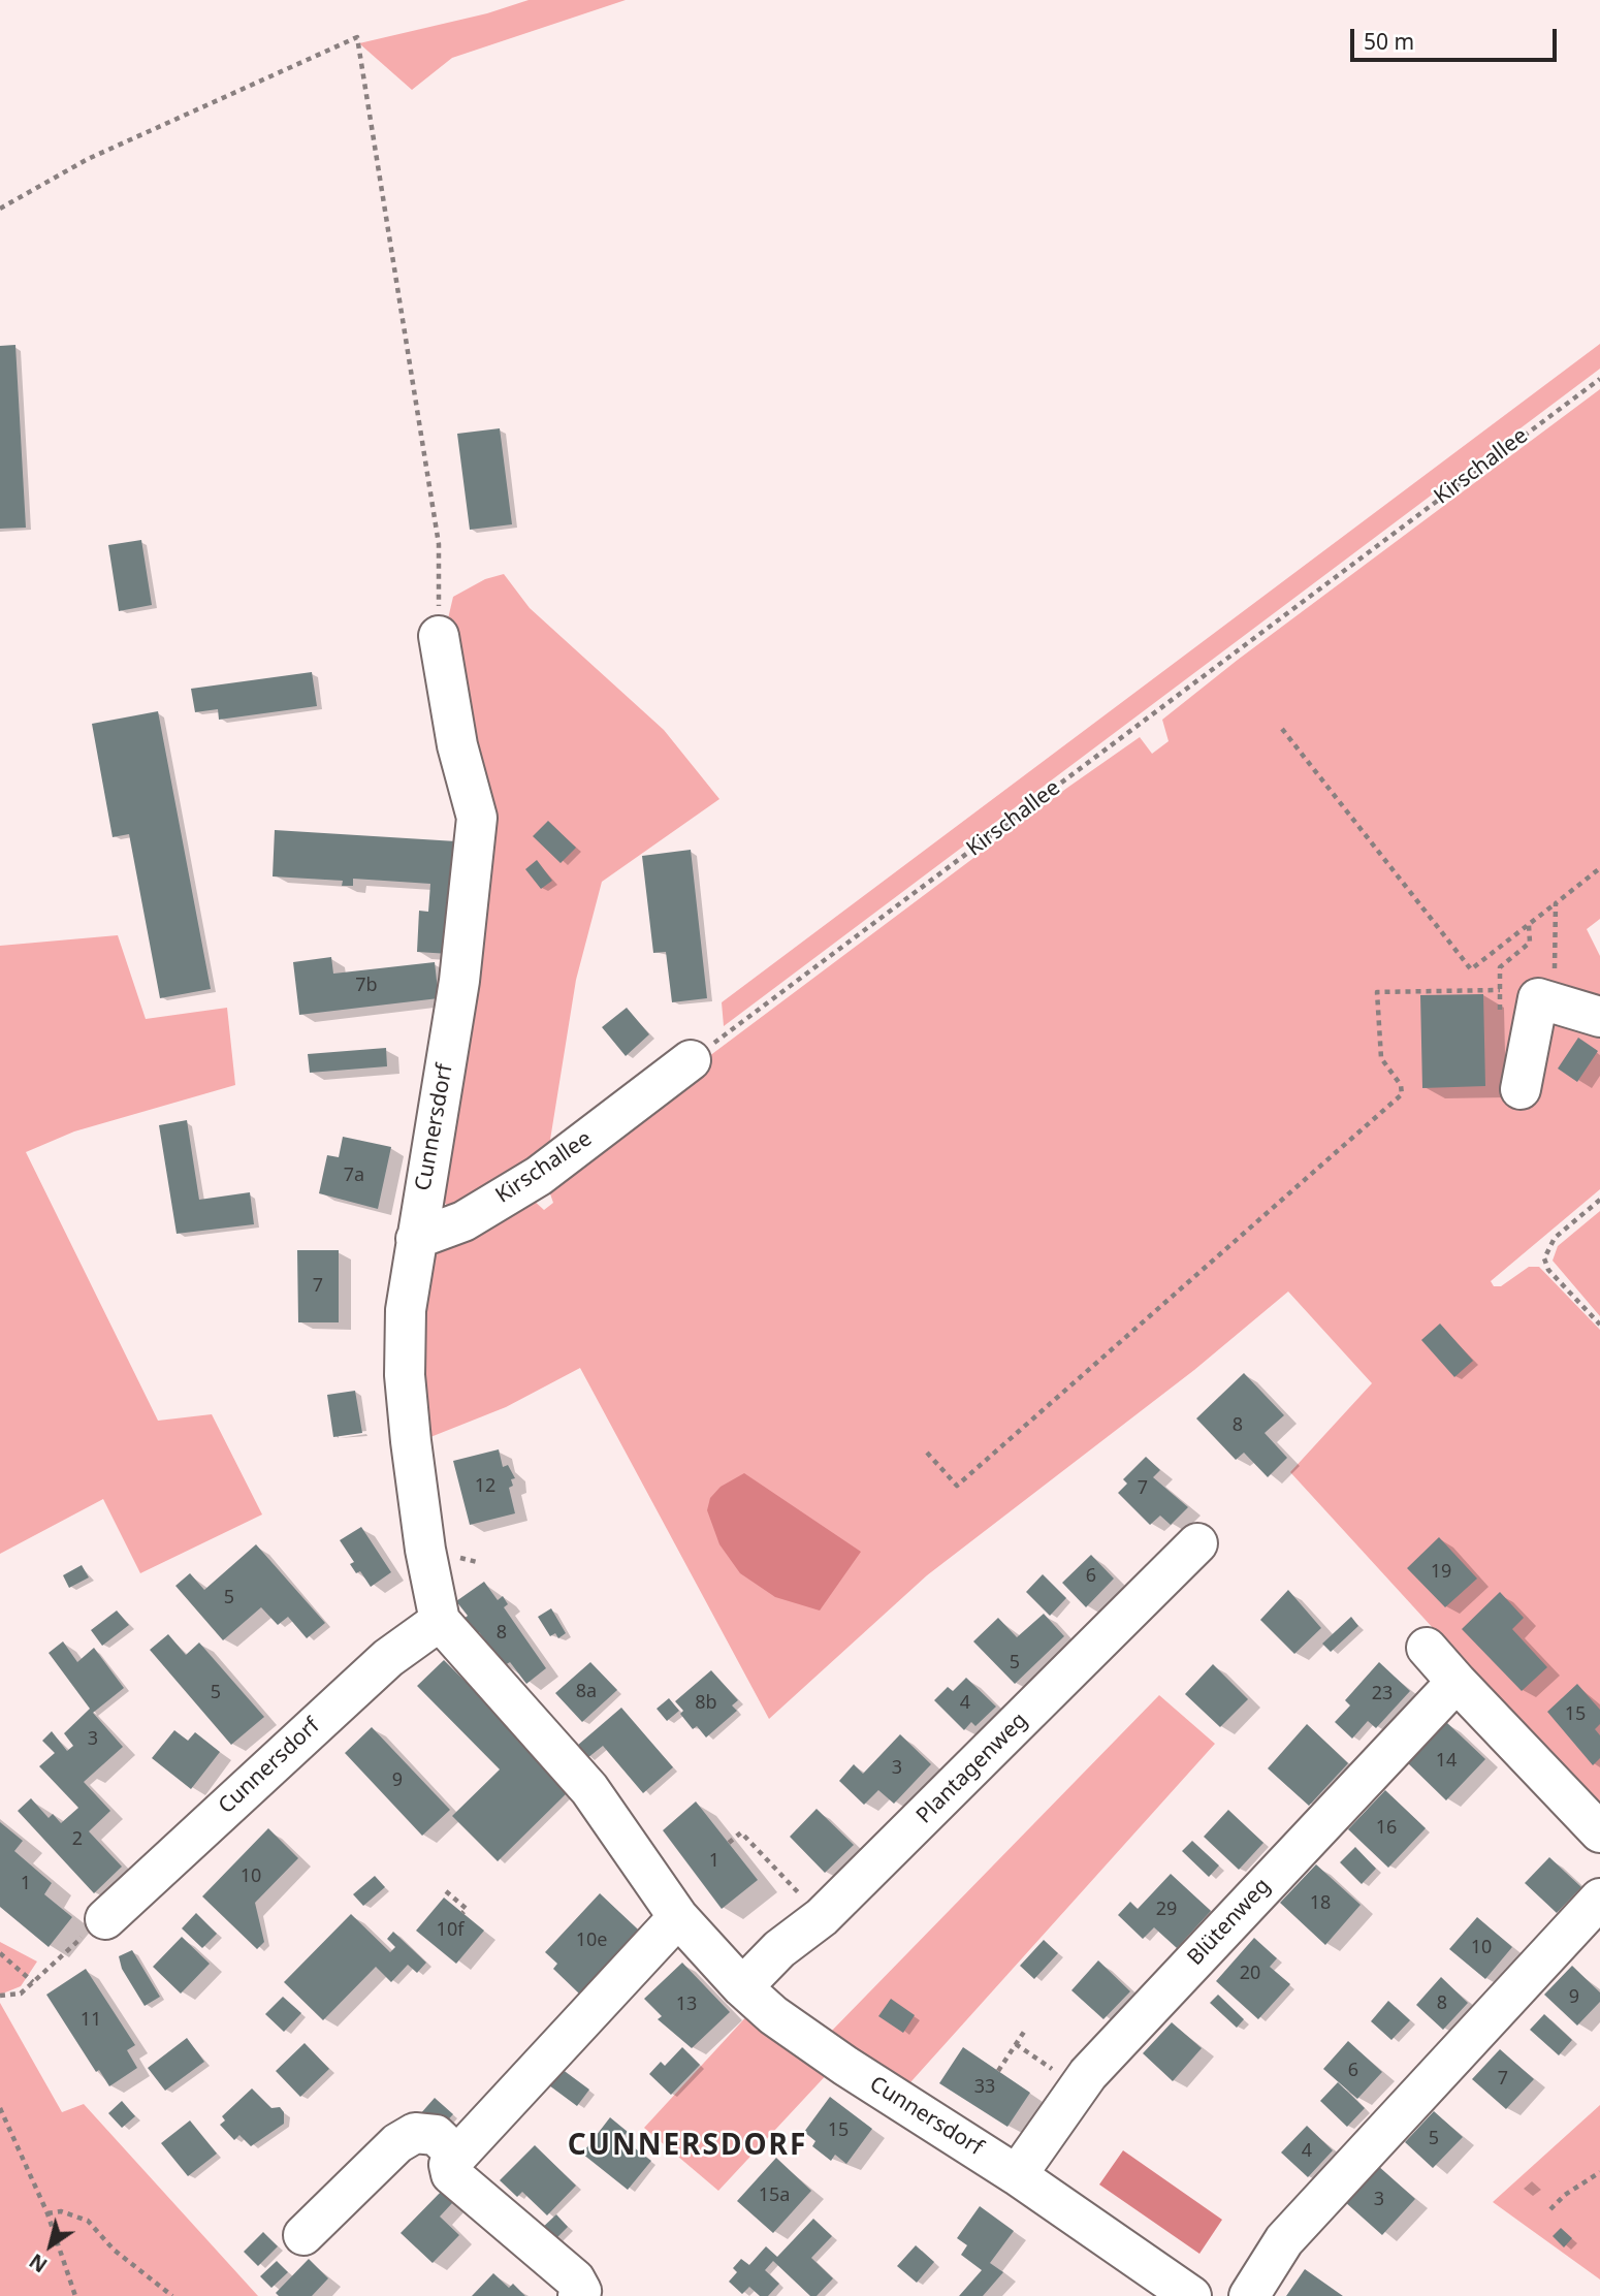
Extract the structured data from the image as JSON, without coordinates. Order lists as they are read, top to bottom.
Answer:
{
  "streets": {
    "street": [
      "Kirschallee",
      "Cunnersdorf",
      "Plantagenweg",
      "Blütenweg"
    ]
  },
  "crossings": [
    ["Kirschallee", "Cunnersdorf"],
    ["Cunnersdorf", "Plantagenweg"],
    ["Cunnersdorf", "Blütenweg"]
  ],
  "districts": ["CUNNERSDORF"],
  "house_numbers": [
    "7b",
    "7a",
    "7",
    "8",
    "12",
    "7",
    "19",
    "6",
    "5",
    "8",
    "5",
    "8a",
    "5",
    "23",
    "8b",
    "4",
    "15",
    "3",
    "14",
    "3",
    "9",
    "16",
    "2",
    "1",
    "10",
    "1",
    "18",
    "29",
    "10f",
    "10e",
    "10",
    "20",
    "9",
    "8",
    "13",
    "11",
    "6",
    "7",
    "33",
    "15",
    "5",
    "4",
    "15a",
    "3"
  ],
  "scale_bar": "50 m",
  "north": "bottom left"
}
